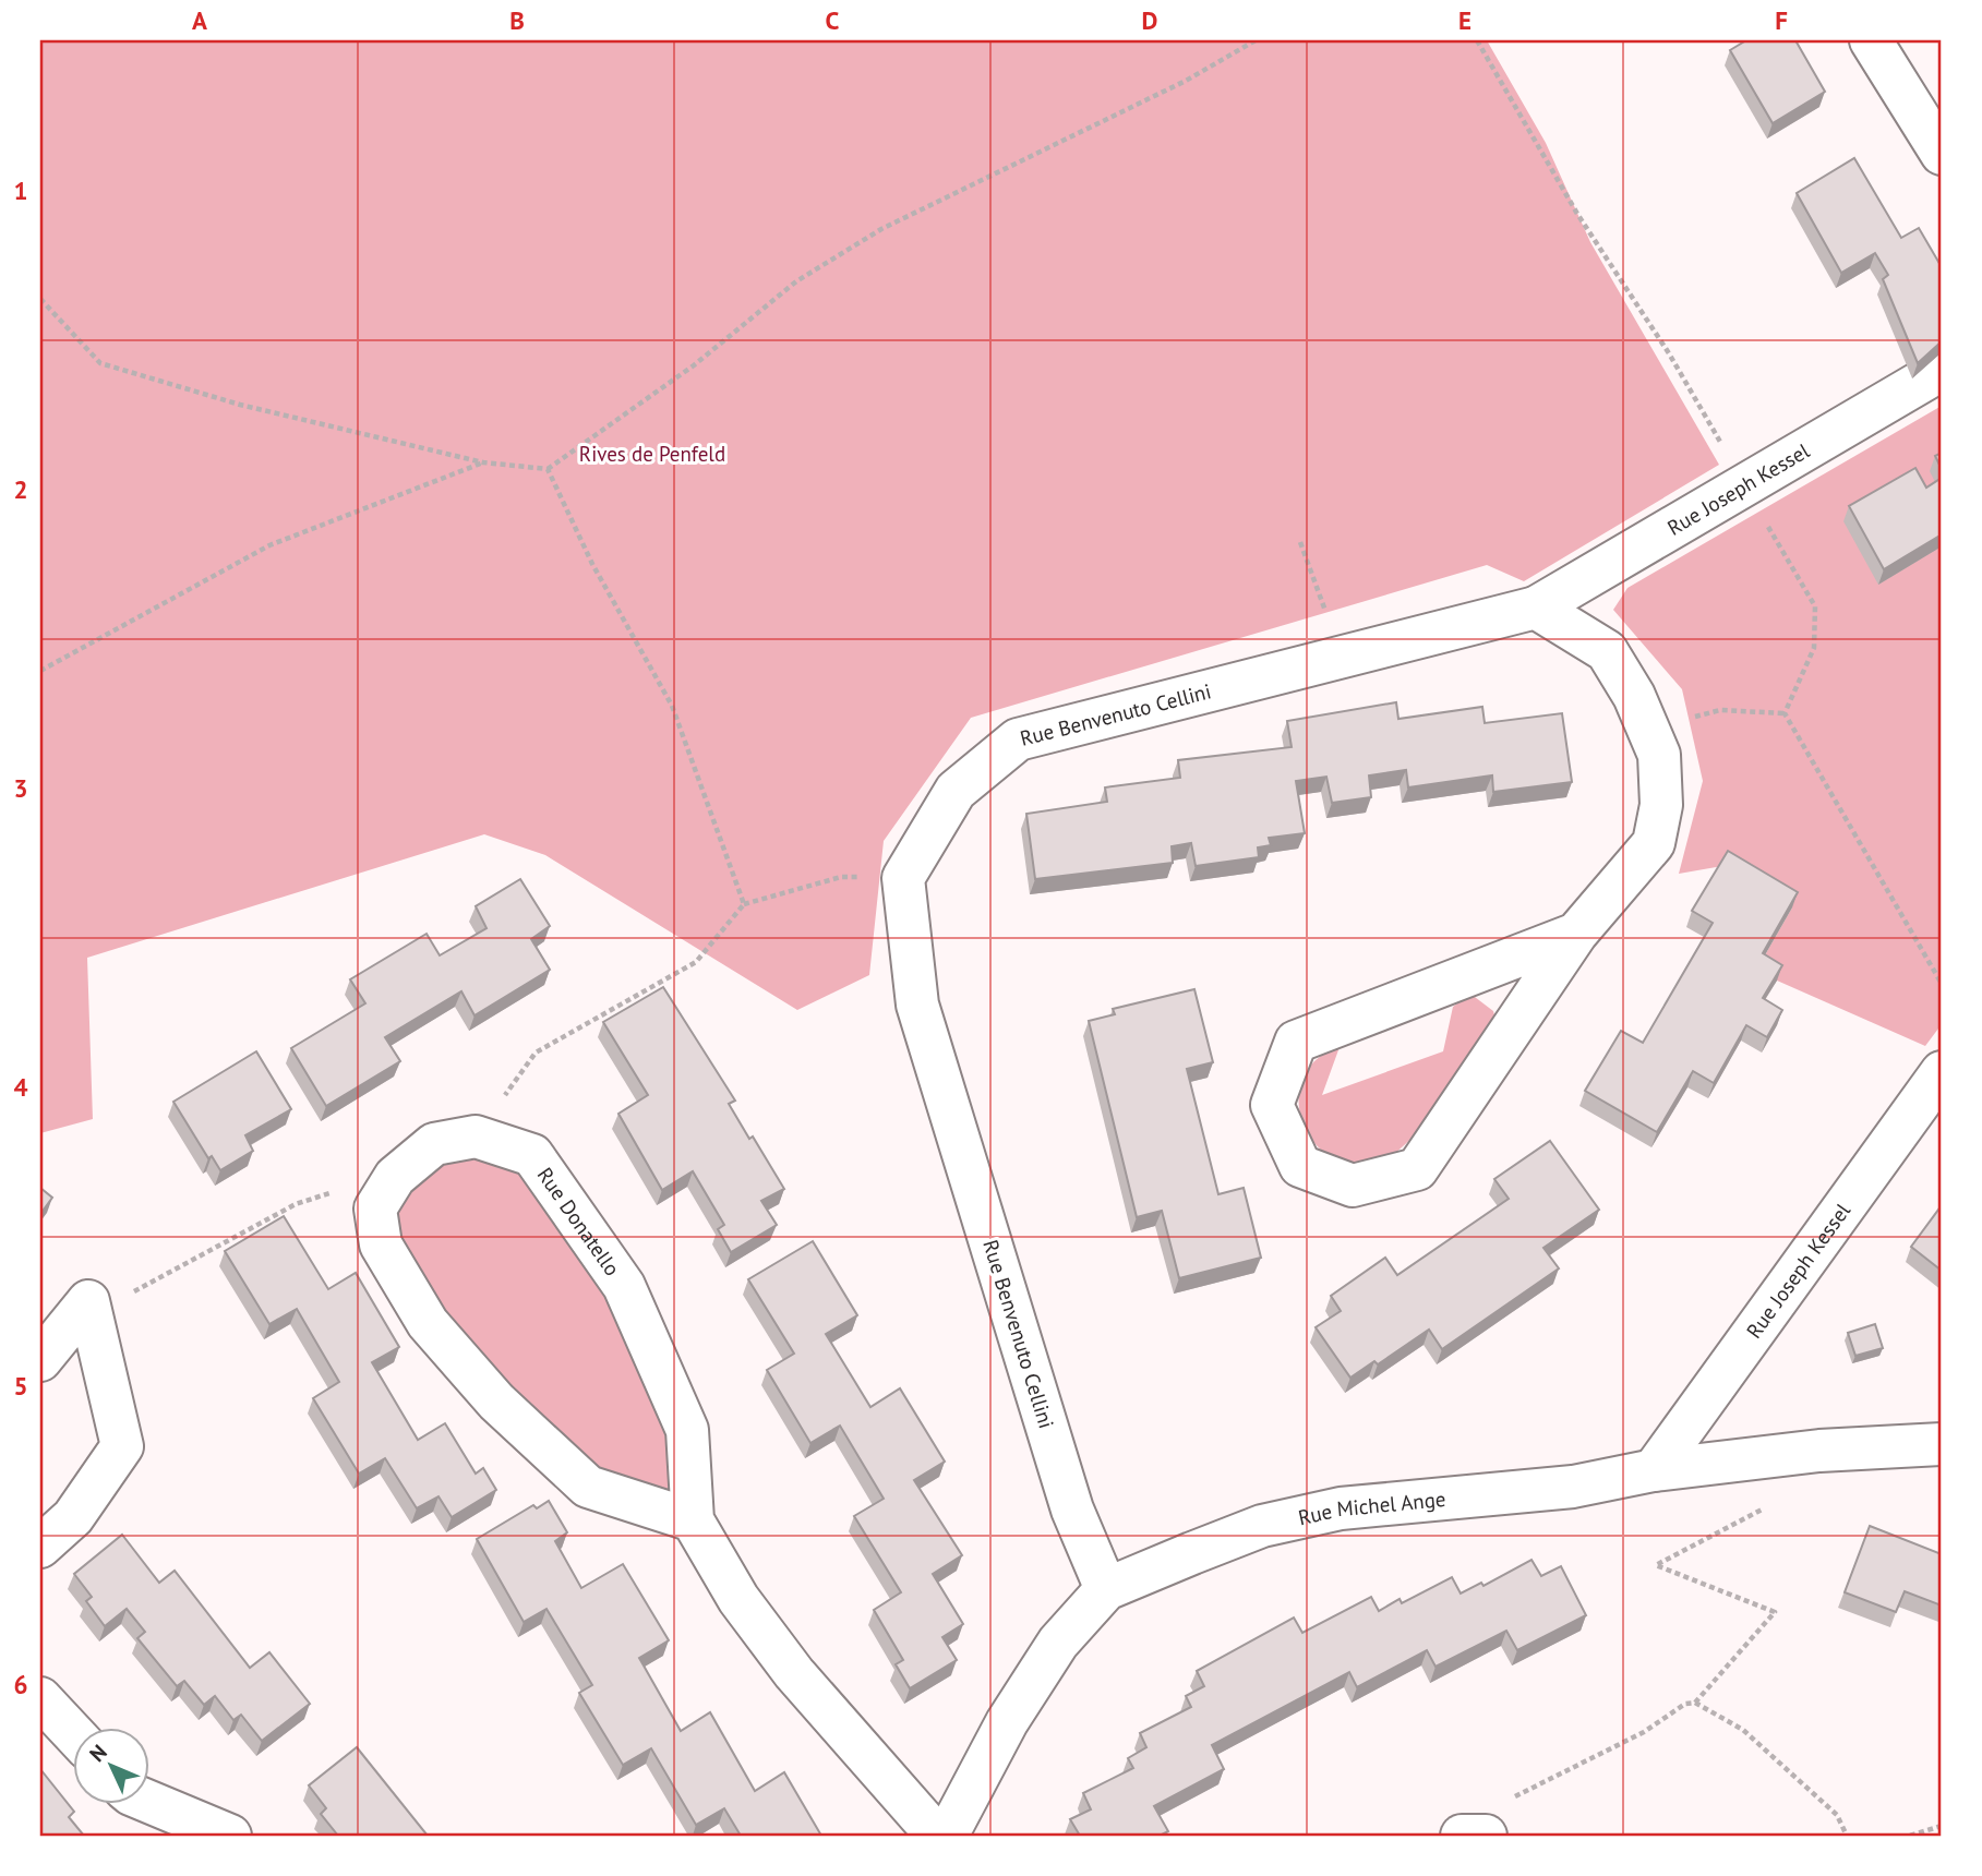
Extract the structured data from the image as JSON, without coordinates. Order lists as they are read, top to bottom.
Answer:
{
  "streets": {
    "street": [
      "Rue Joseph Kessel",
      "Rue Benvenuto Cellini",
      "Rue Donatello",
      "Rue Michel Ange"
    ]
  },
  "crossings": [
    ["Rue Joseph Kessel", "Rue Benvenuto Cellini"],
    ["Rue Joseph Kessel", "Rue Michel Ange"],
    ["Rue Benvenuto Cellini", "Rue Michel Ange"]
  ],
  "parks": ["Rives de Penfeld"],
  "north": "top left",
  "grid": {
    "columns": [
      "A",
      "B",
      "C",
      "D",
      "E",
      "F"
    ],
    "rows": [
      "1",
      "2",
      "3",
      "4",
      "5",
      "6"
    ]
  }
}
